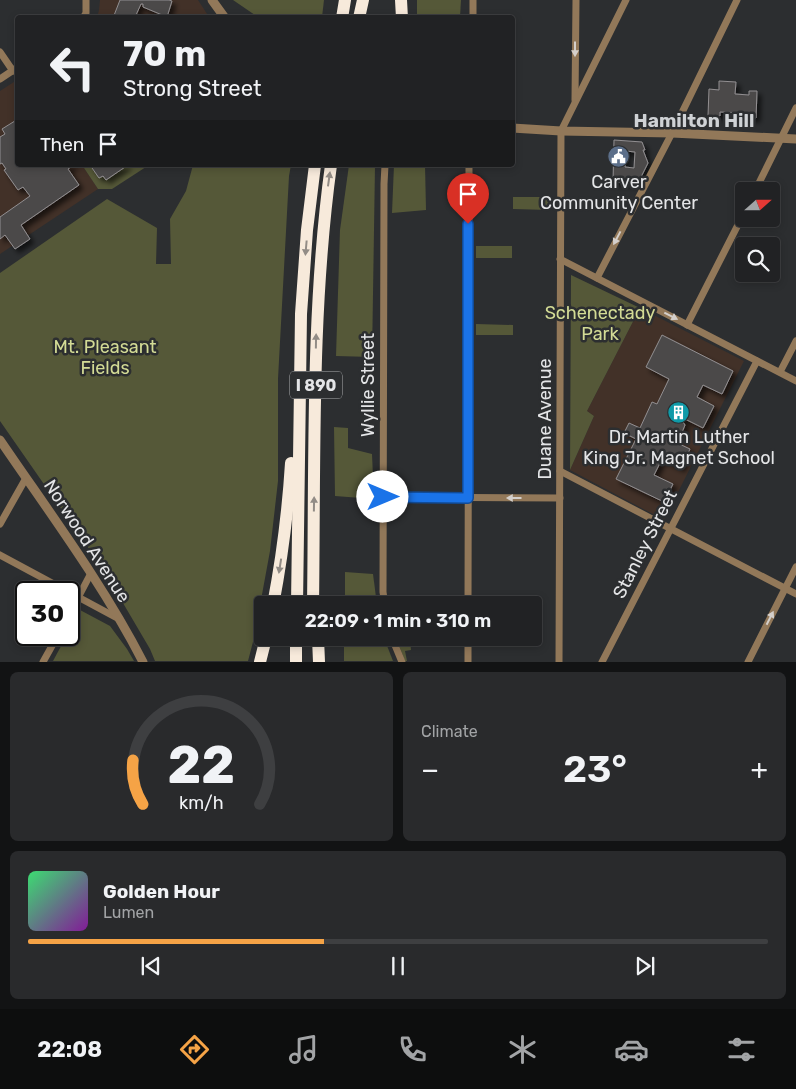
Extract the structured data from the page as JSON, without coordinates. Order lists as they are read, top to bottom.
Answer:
{
  "streets": {
    "highway": ["I 890"],
    "street": [
      "Wyllie Street",
      "Duane Avenue",
      "Norwood Avenue",
      "Stanley Street"
    ]
  },
  "districts": ["Hamilton Hill"],
  "parks": ["Schenectady Park", "Mt. Pleasant Fields"],
  "places": {
    "public building": ["Carver Community Center"],
    "building": ["Dr. Martin Luther King Jr. Magnet School"]
  },
  "north": "right",
  "page": {
    "turn": ["70 m", "Strong Street"],
    "then": "Then",
    "limit": "30",
    "trip": "22:09 · 1 min · 310 m",
    "tile": "Climate",
    "heat": ["−", "23°", "+"],
    "song": ["Golden Hour", "Lumen"],
    "tabs": "22:08",
    "gauge": ["22", "km/h"]
  }
}
